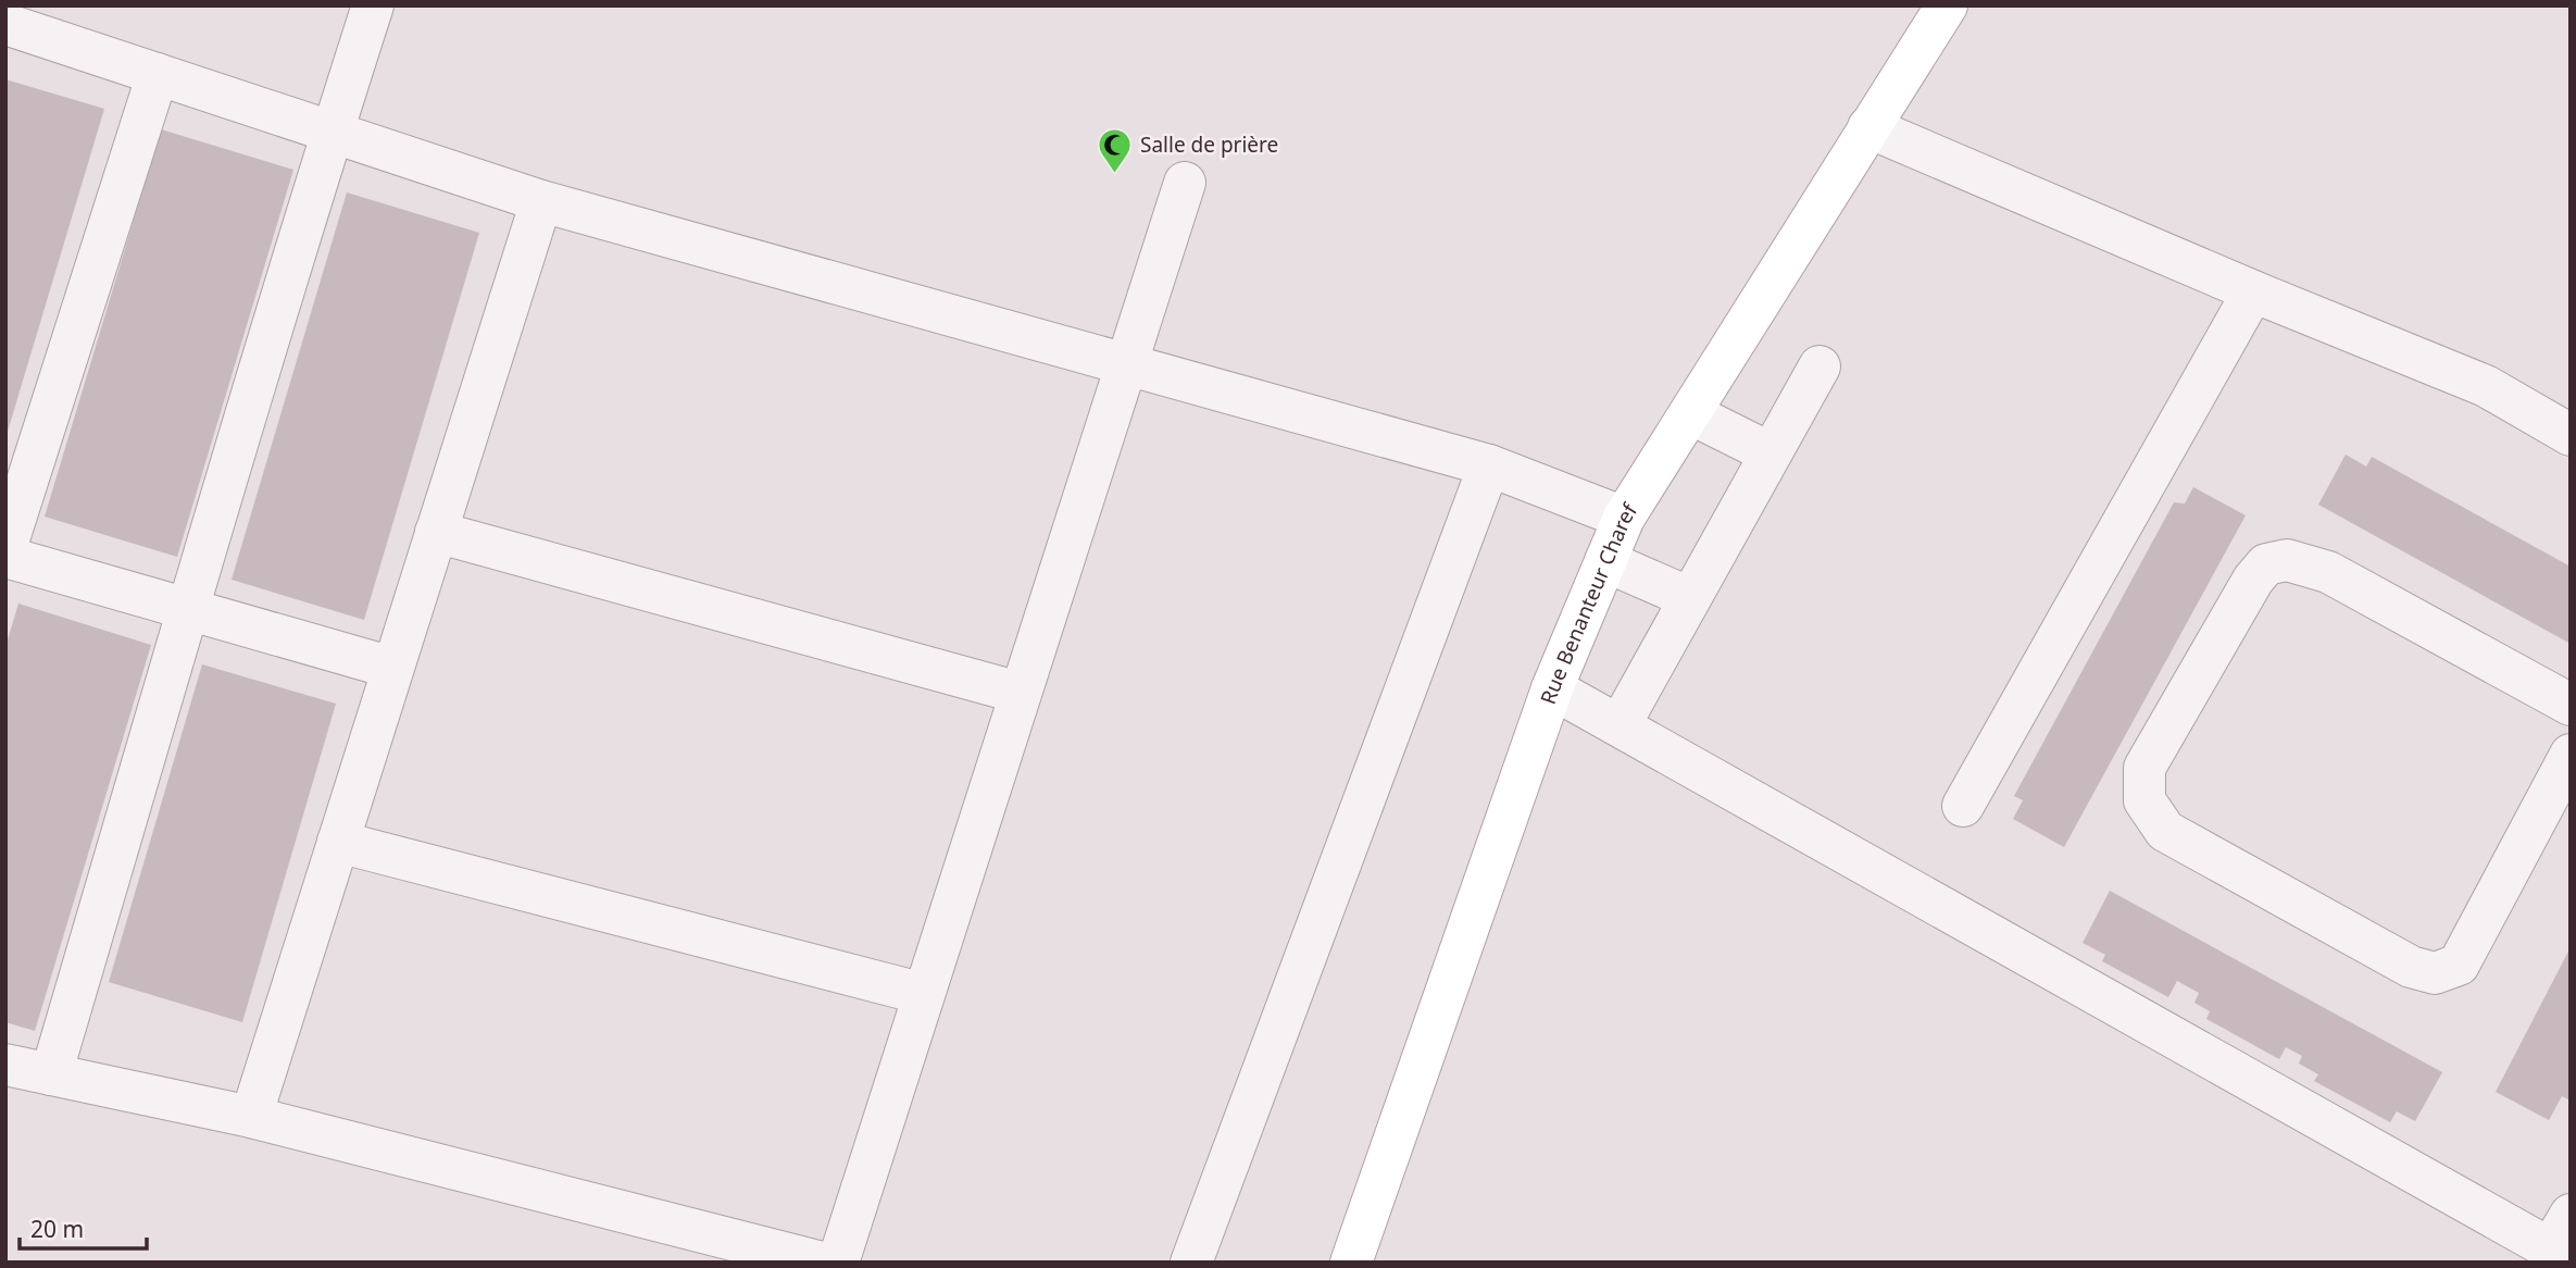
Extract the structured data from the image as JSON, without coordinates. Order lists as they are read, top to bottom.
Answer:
{
  "streets": {
    "main road": ["Rue Benanteur Charef"]
  },
  "places": {
    "mosque": ["Salle de prière"]
  },
  "scale_bar": "20 m"
}
